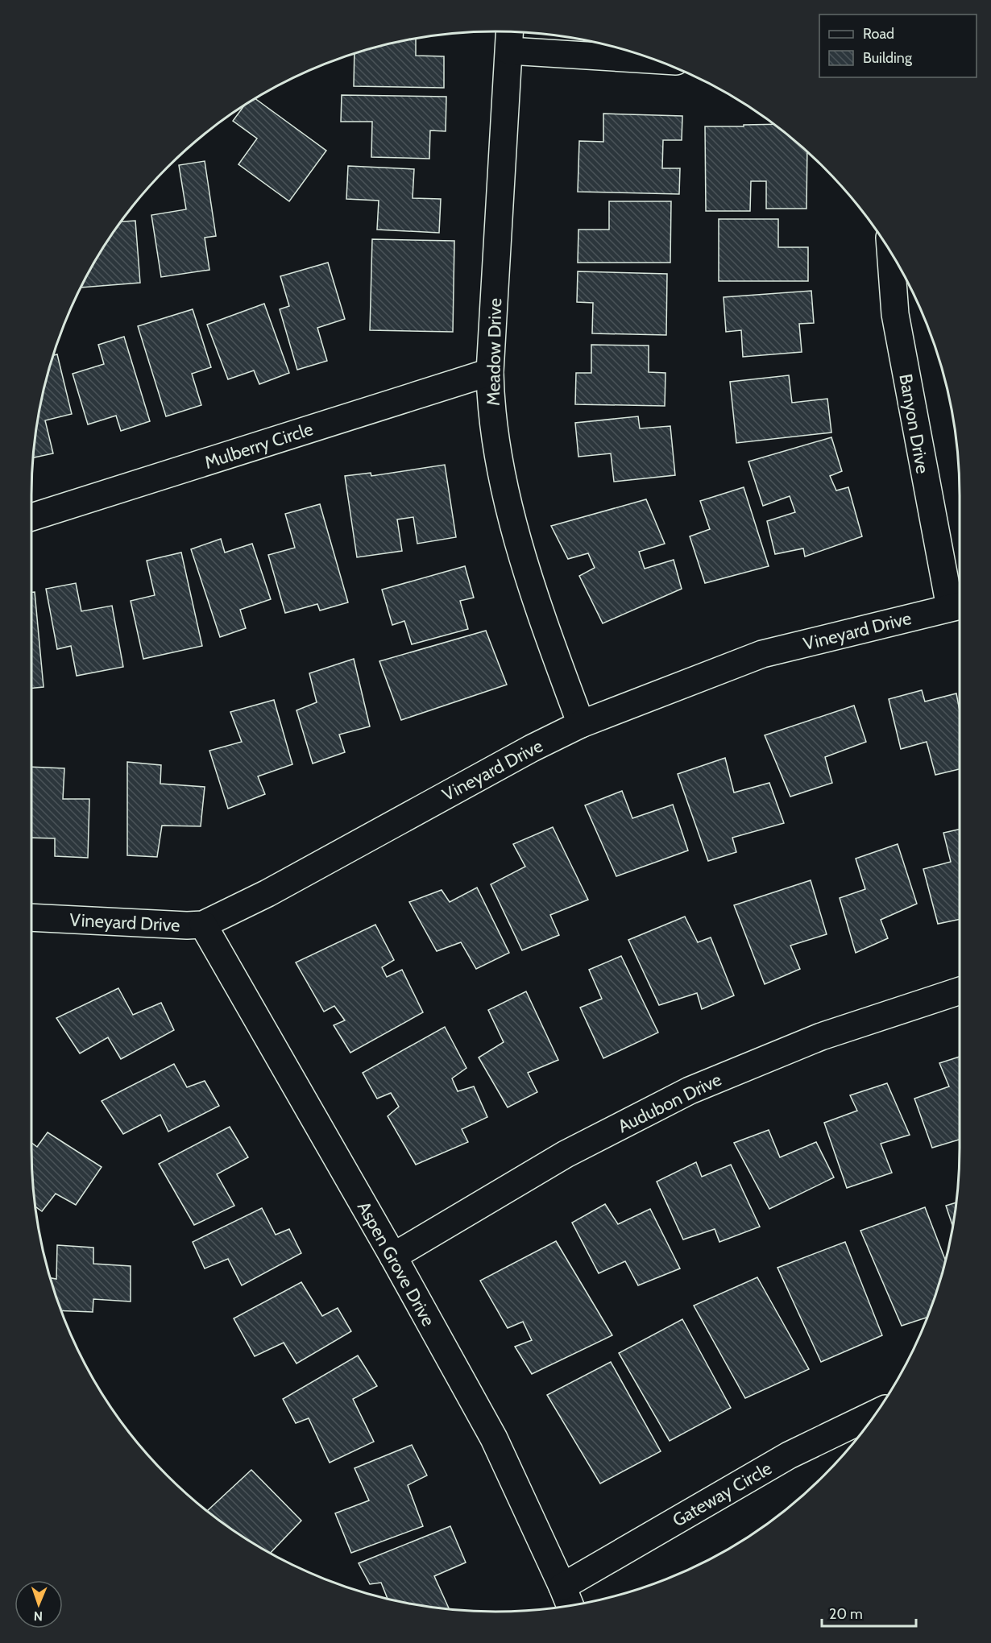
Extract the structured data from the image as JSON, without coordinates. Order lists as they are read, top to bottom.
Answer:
{
  "streets": {
    "street": [
      "Meadow Drive",
      "Banyon Drive",
      "Mulberry Circle",
      "Vineyard Drive",
      "Audubon Drive",
      "Aspen Grove Drive",
      "Gateway Circle"
    ]
  },
  "crossings": [
    ["Meadow Drive", "Mulberry Circle"],
    ["Meadow Drive", "Vineyard Drive"],
    ["Banyon Drive", "Vineyard Drive"],
    ["Vineyard Drive", "Aspen Grove Drive"],
    ["Audubon Drive", "Aspen Grove Drive"],
    ["Aspen Grove Drive", "Gateway Circle"]
  ],
  "legend": ["Road", "Building"],
  "scale_bar": "20 m",
  "north": "bottom"
}
